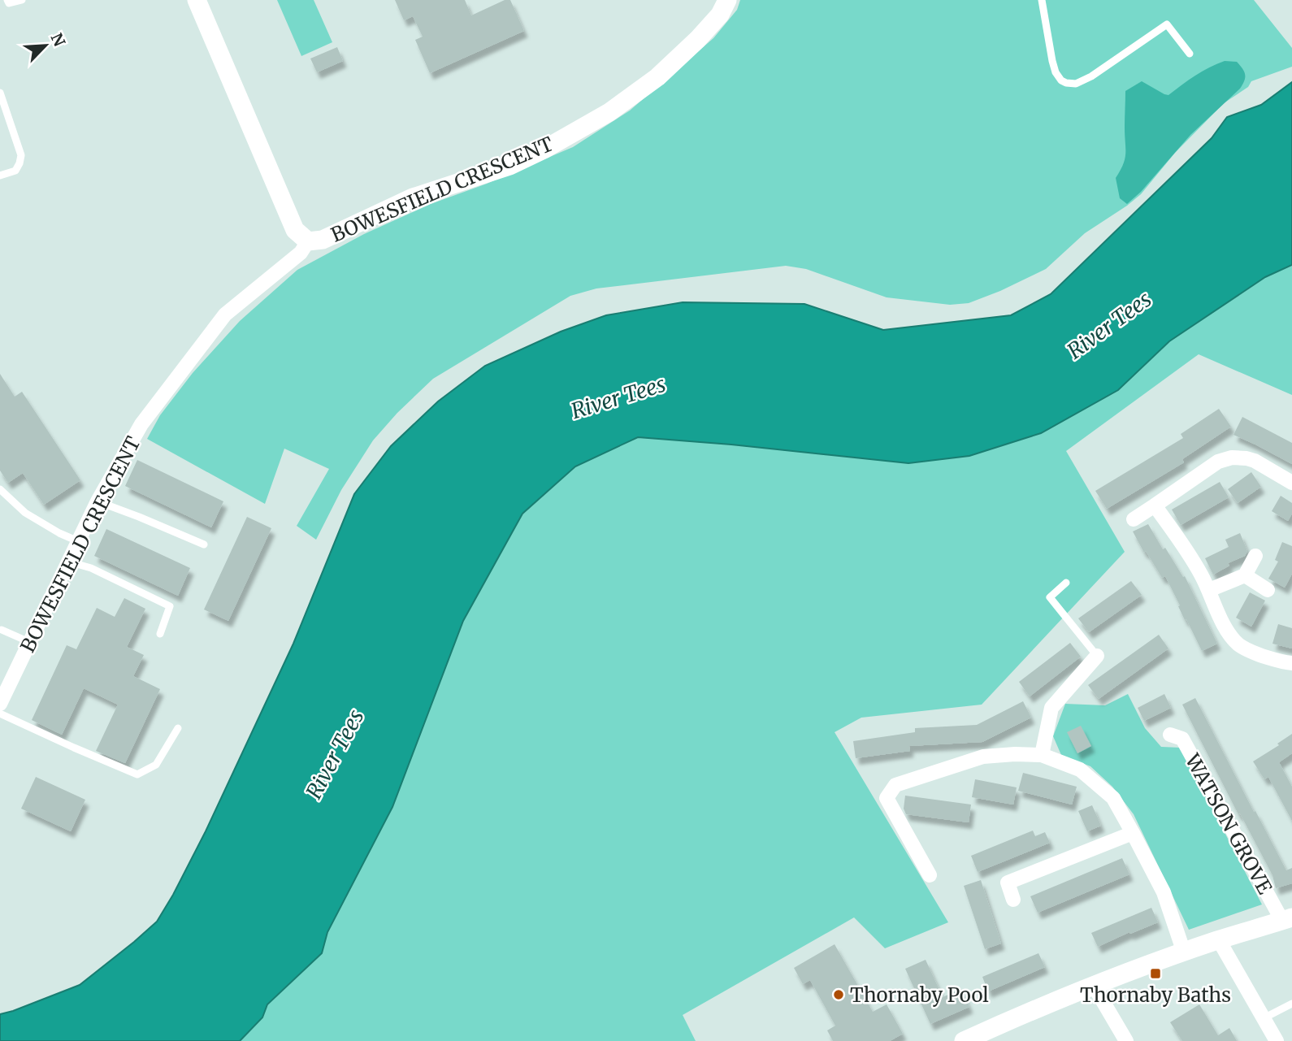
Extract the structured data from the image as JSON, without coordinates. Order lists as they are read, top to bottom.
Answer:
{
  "streets": {
    "street": ["BOWESFIELD CRESCENT", "WATSON GROVE"]
  },
  "water": ["River Tees"],
  "places": {
    "transit": ["Thornaby Baths"],
    "other": ["Thornaby Pool"]
  },
  "north": "top right"
}
